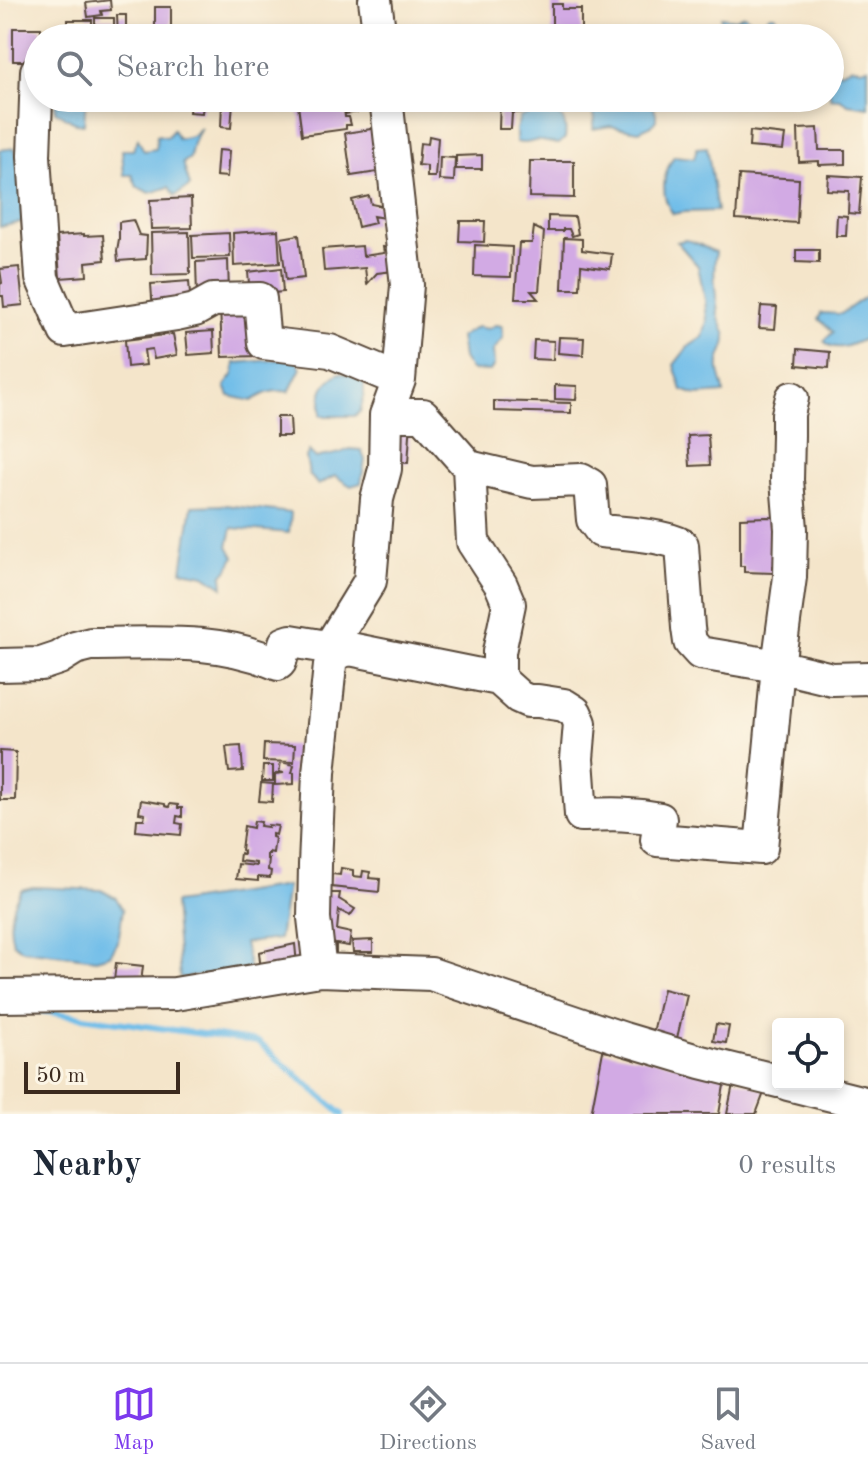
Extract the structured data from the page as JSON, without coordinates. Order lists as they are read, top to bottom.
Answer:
{
  "scale_bar": "50 m",
  "page": {
    "search": "Search here",
    "scale": "50 m",
    "heading": ["Nearby", "0 results"],
    "nav": ["Map", "Directions", "Saved"]
  }
}
